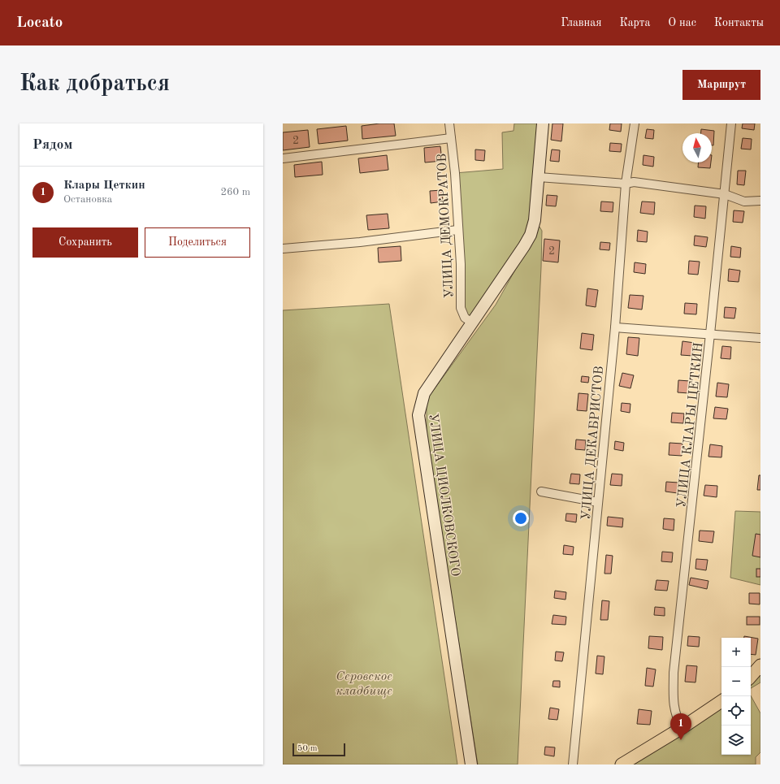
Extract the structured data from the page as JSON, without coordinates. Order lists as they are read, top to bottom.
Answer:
{
  "streets": {
    "main road": ["УЛИЦА ЦИОЛКОВСКОГО"],
    "street": ["УЛИЦА ДЕМОКРАТОВ", "УЛИЦА КЛАРЫ ЦЕТКИН", "УЛИЦА ДЕКАБРИСТОВ"]
  },
  "crossings": [
    ["УЛИЦА ДЕМОКРАТОВ", "УЛИЦА ЦИОЛКОВСКОГО"]
  ],
  "parks": ["Серовское кладбище"],
  "house_numbers": ["2", "2"],
  "scale_bar": "50 m",
  "north": "top",
  "page": {
    "header": "Locato",
    "nav": [
      "Главная",
      "Карта",
      "О нас",
      "Контакты"
    ],
    "buttons": [
      "Маршрут",
      ["Сохранить", "Поделиться"]
    ],
    "title": "Как добраться",
    "heading": "Рядом",
    "list": [
      {
        "mark": "1",
        "name": "Клары Цеткин",
        "note": "Остановка",
        "value": "260 m"
      }
    ],
    "map_buttons": ["+", "−"],
    "pins": "1",
    "scale": "50 m"
  }
}
